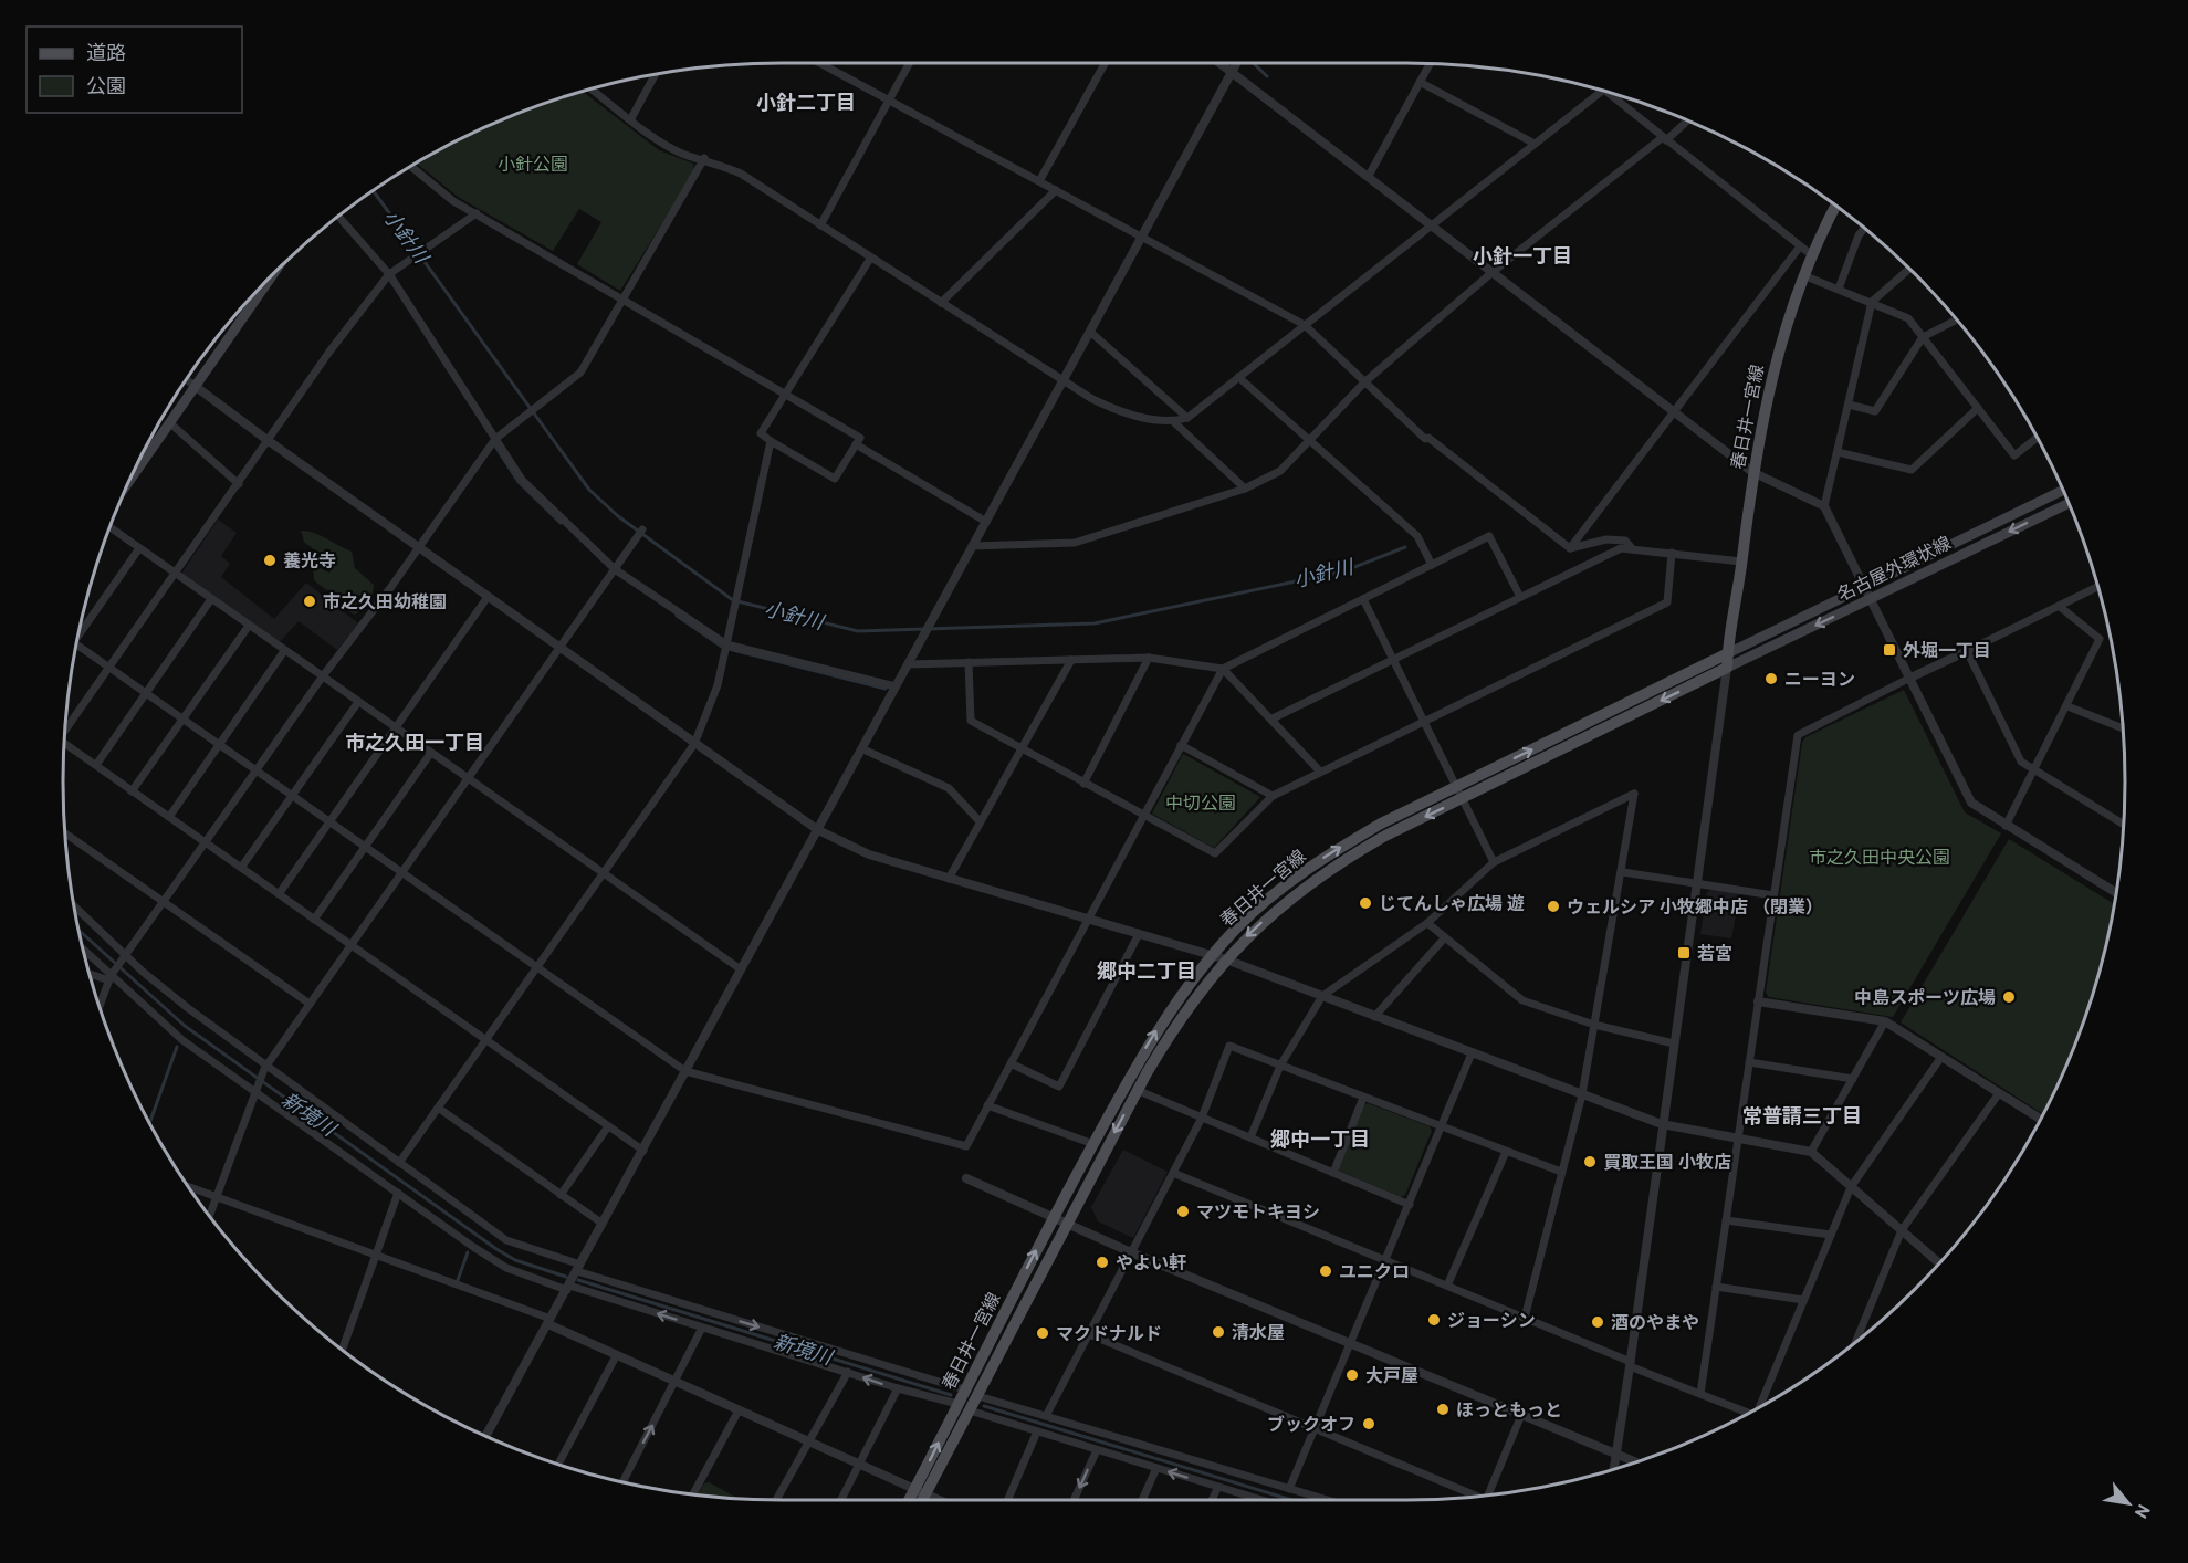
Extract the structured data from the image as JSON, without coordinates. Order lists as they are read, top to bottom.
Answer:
{
  "streets": {
    "main road": ["春日井一宮線", "名古屋外環状線"]
  },
  "crossings": [
    ["春日井一宮線", "名古屋外環状線"]
  ],
  "districts": [
    "小針二丁目",
    "小針一丁目",
    "市之久田一丁目",
    "郷中二丁目",
    "常普請三丁目",
    "郷中一丁目"
  ],
  "water": ["小針川", "新境川"],
  "parks": ["小針公園", "中切公園", "市之久田中央公園"],
  "places": {
    "other": [
      "養光寺",
      "市之久田幼稚園",
      "ニーヨン",
      "じてんしゃ広場 遊",
      "ウェルシア 小牧郷中店 （閉業）",
      "中島スポーツ広場",
      "買取王国 小牧店",
      "マツモトキヨシ",
      "やよい軒",
      "ユニクロ",
      "ジョーシン",
      "酒のやまや",
      "清水屋",
      "マクドナルド",
      "大戸屋",
      "ほっともっと",
      "ブックオフ"
    ],
    "transit": ["外堀一丁目", "若宮"]
  },
  "legend": ["道路", "公園"],
  "north": "bottom right"
}
